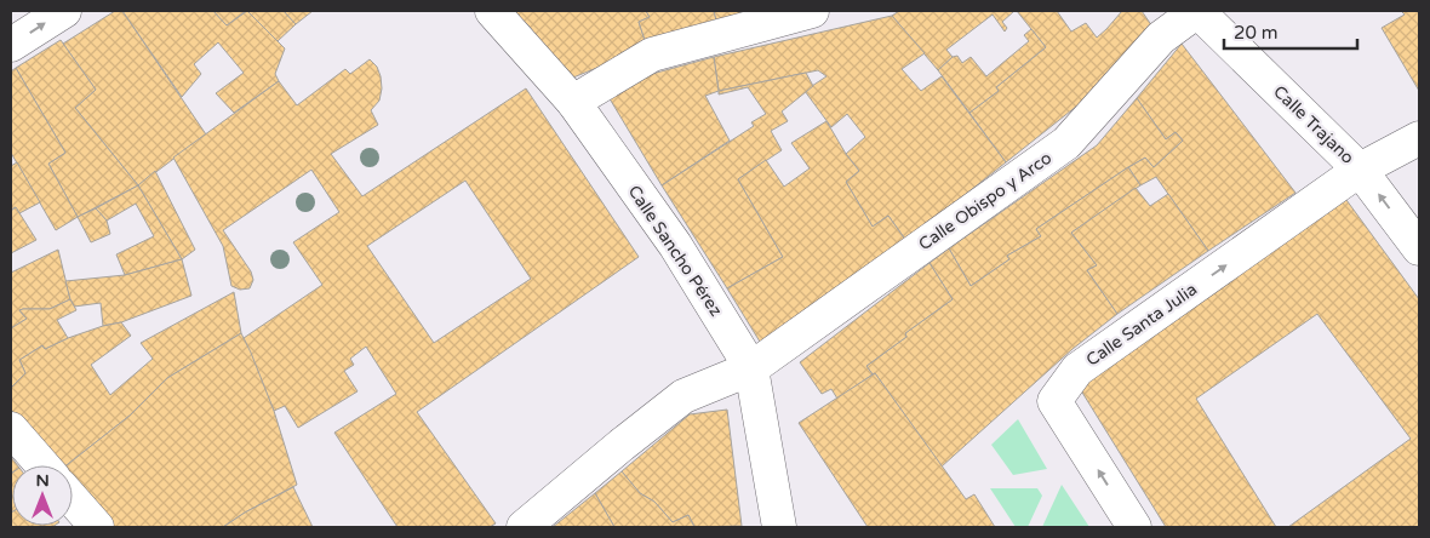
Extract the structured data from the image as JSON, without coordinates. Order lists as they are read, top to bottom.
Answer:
{
  "streets": {
    "street": [
      "Calle Trajano",
      "Calle Obispo y Arco",
      "Calle Sancho Pérez",
      "Calle Santa Julia"
    ]
  },
  "crossings": [
    ["Calle Trajano", "Calle Obispo y Arco"],
    ["Calle Trajano", "Calle Santa Julia"],
    ["Calle Obispo y Arco", "Calle Sancho Pérez"]
  ],
  "scale_bar": "20 m",
  "north": "top"
}
